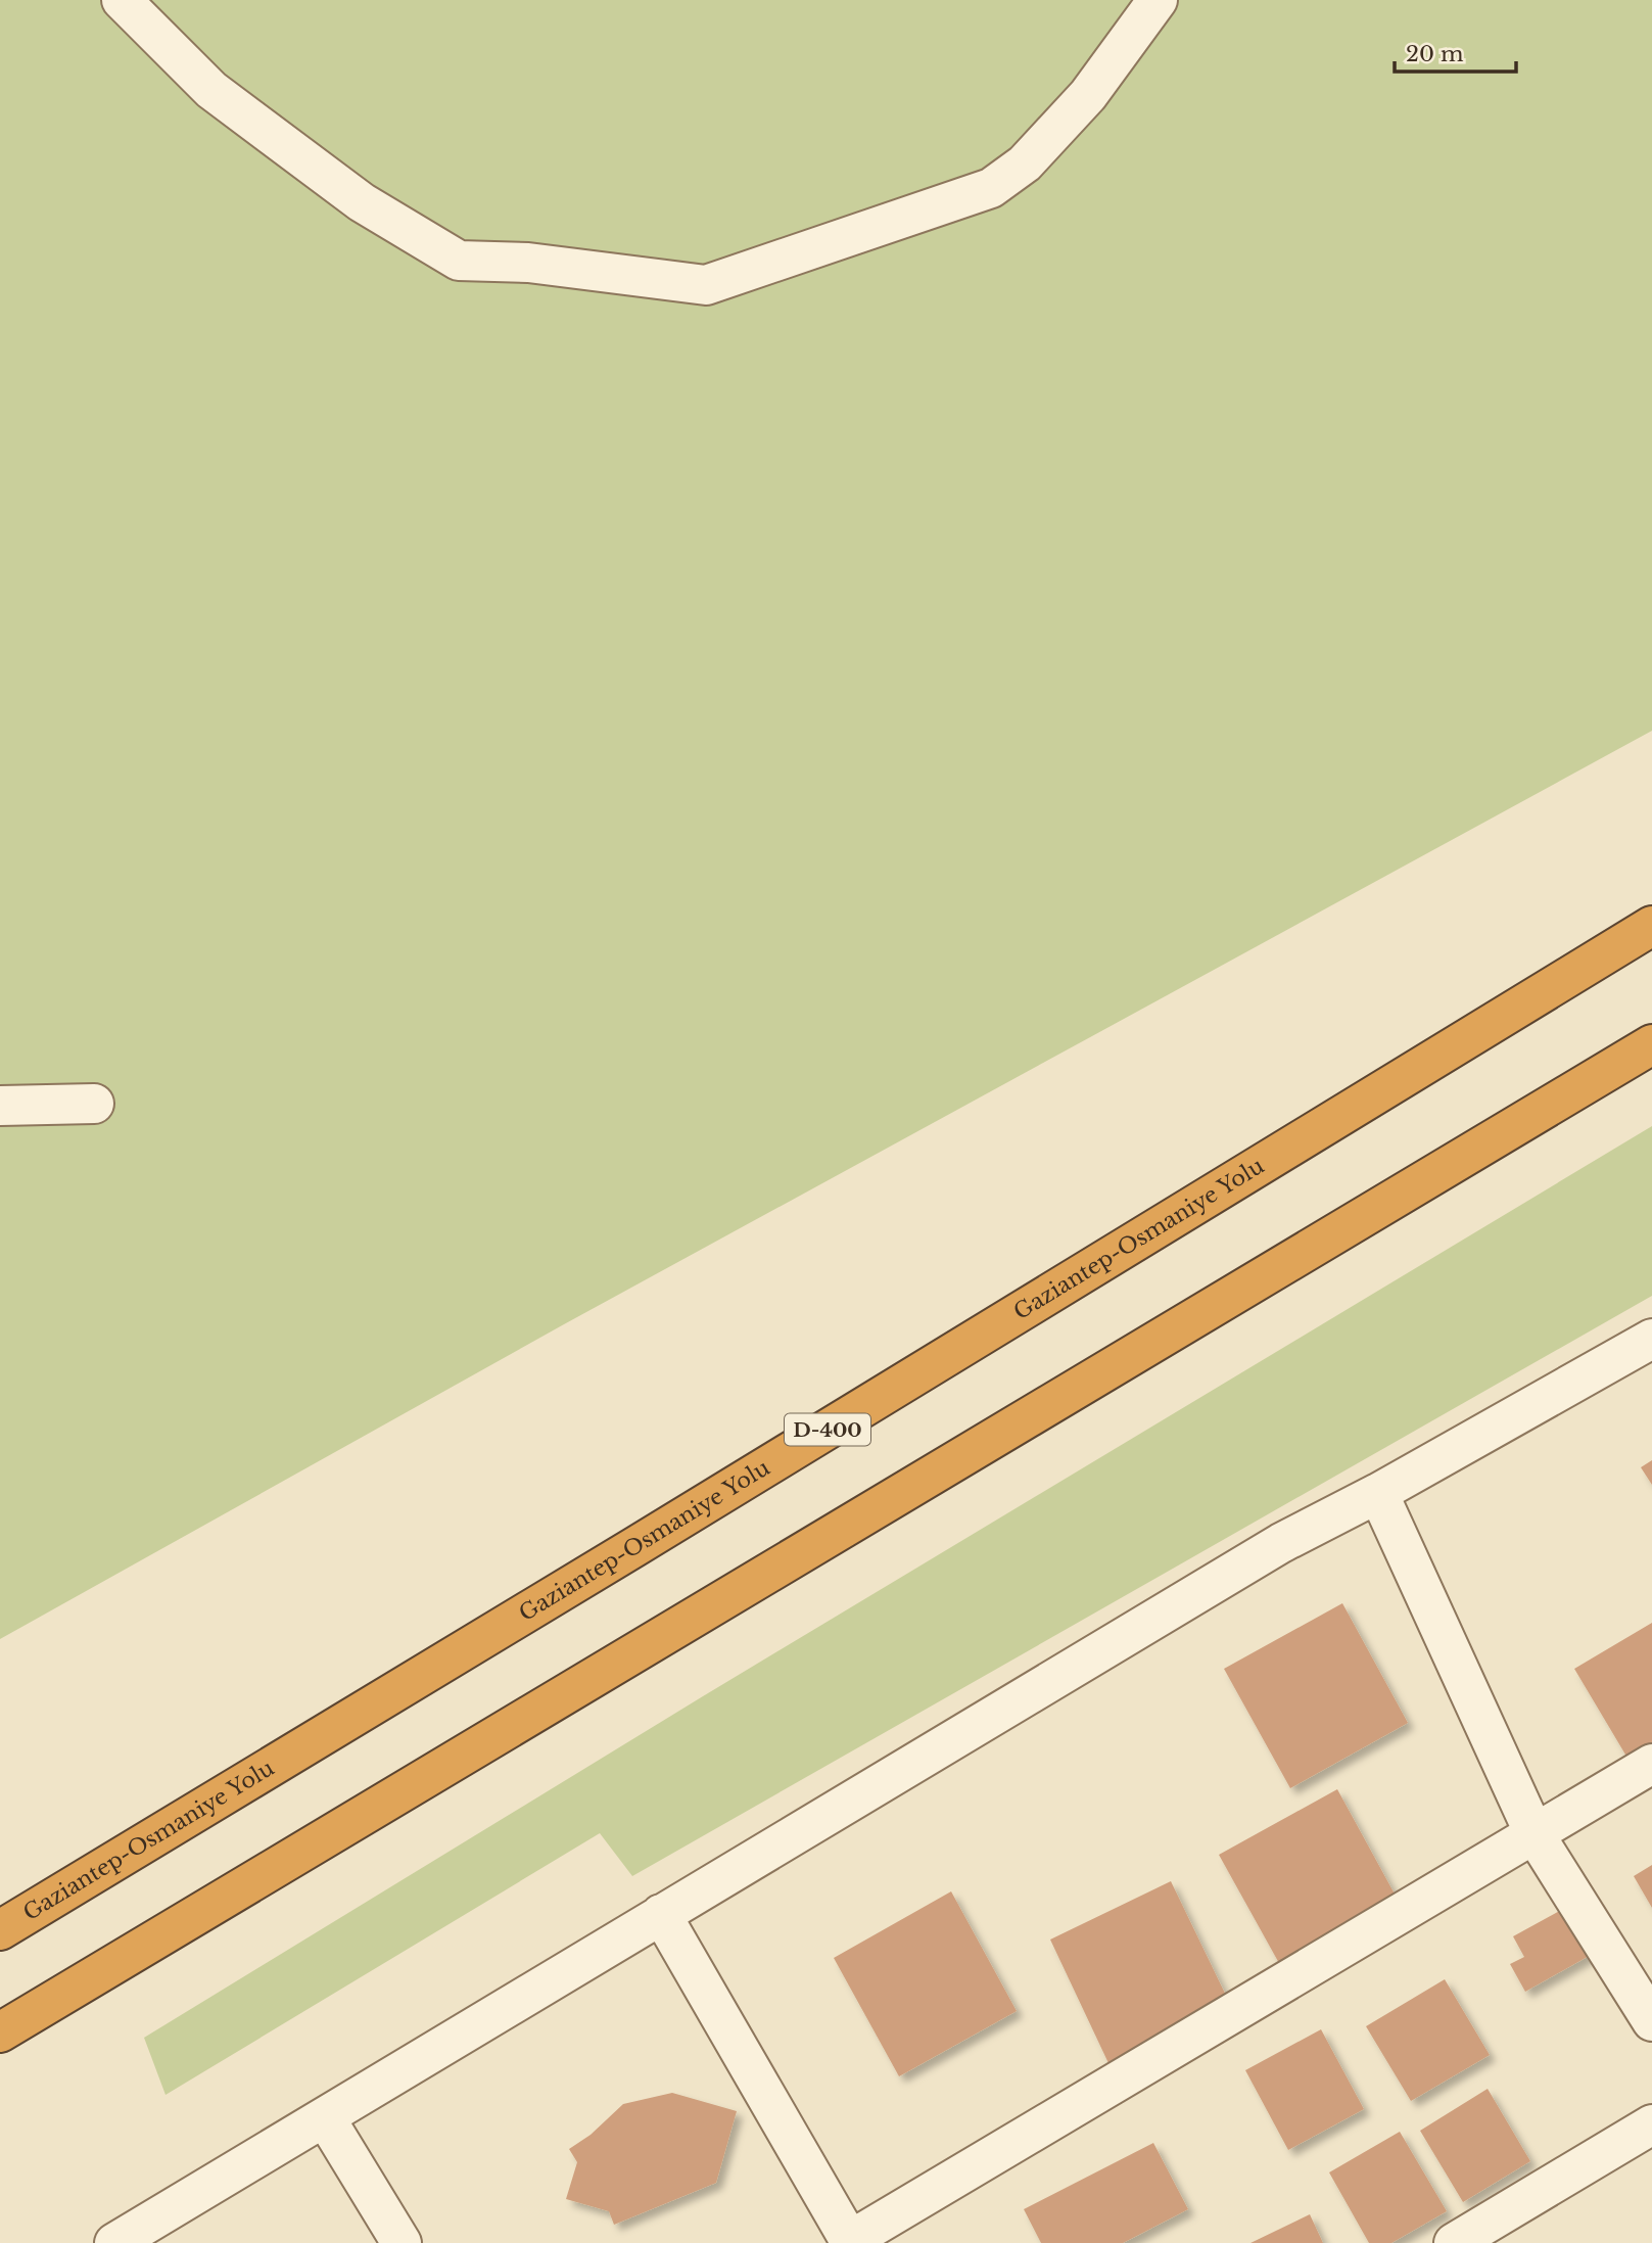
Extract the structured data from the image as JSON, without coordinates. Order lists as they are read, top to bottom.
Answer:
{
  "streets": {
    "highway": ["Gaziantep-Osmaniye Yolu", "D-400"]
  },
  "scale_bar": "20 m"
}
